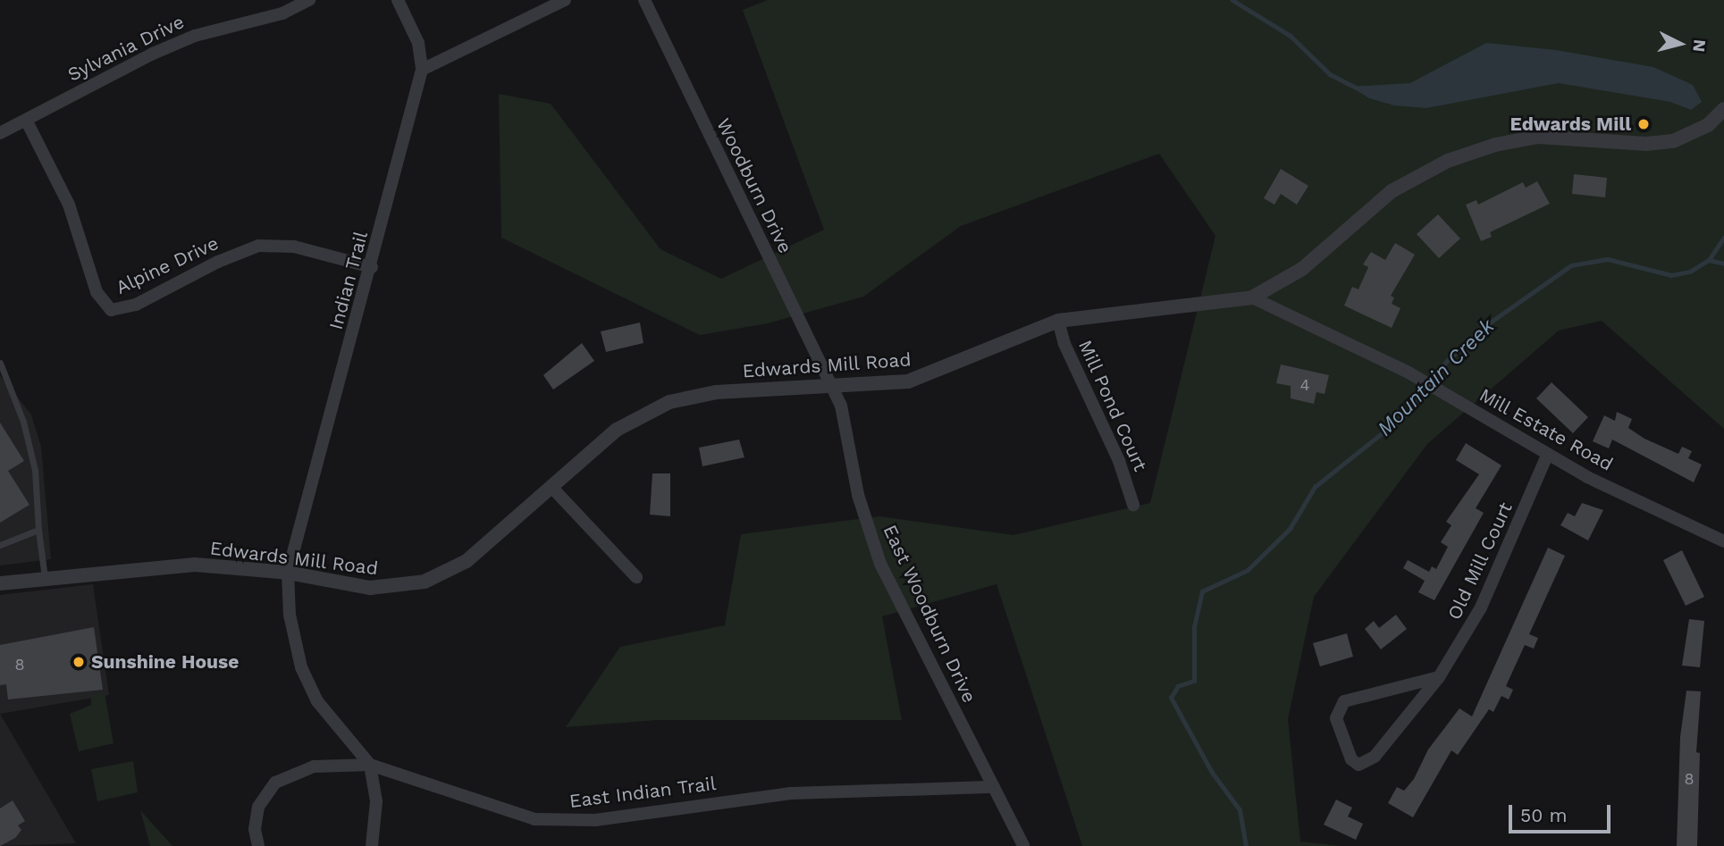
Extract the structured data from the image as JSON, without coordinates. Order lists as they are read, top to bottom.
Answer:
{
  "streets": {
    "street": [
      "Sylvania Drive",
      "Woodburn Drive",
      "Alpine Drive",
      "Indian Trail",
      "Edwards Mill Road",
      "Mill Pond Court",
      "Mill Estate Road",
      "Old Mill Court",
      "East Woodburn Drive",
      "East Indian Trail"
    ]
  },
  "crossings": [
    ["Sylvania Drive", "Alpine Drive"],
    ["Woodburn Drive", "Edwards Mill Road"],
    ["Woodburn Drive", "East Woodburn Drive"],
    ["Alpine Drive", "Indian Trail"],
    ["Indian Trail", "Edwards Mill Road"],
    ["Edwards Mill Road", "Mill Pond Court"],
    ["Edwards Mill Road", "Mill Estate Road"],
    ["Edwards Mill Road", "East Woodburn Drive"],
    ["Mill Estate Road", "Old Mill Court"],
    ["East Woodburn Drive", "East Indian Trail"]
  ],
  "water": ["Mountain Creek"],
  "places": ["Edwards Mill", "Sunshine House"],
  "house_numbers": ["4", "8", "8"],
  "scale_bar": "50 m",
  "north": "right"
}
